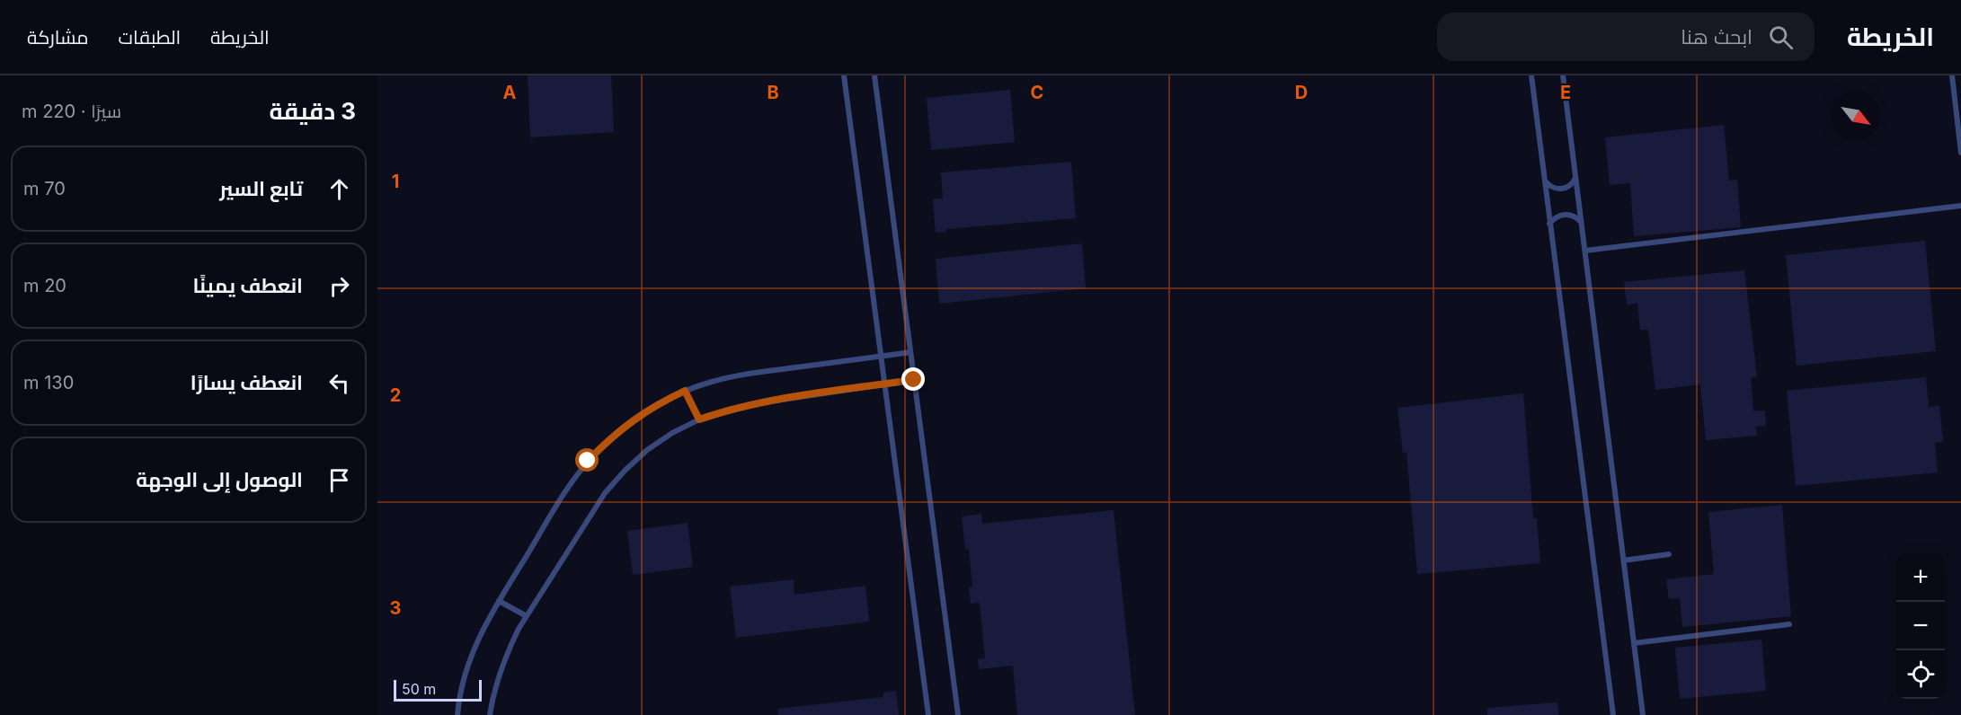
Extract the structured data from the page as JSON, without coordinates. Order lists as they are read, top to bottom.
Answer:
{
  "scale_bar": "50 m",
  "north": "bottom right",
  "page": {
    "header": "الخريطة",
    "search": "ابحث هنا",
    "nav": ["الخريطة", "الطبقات", "مشاركة"],
    "heading": ["3 دقيقة", "سيرًا · 220 m"],
    "list": [
      ["تابع السير", "70 m"],
      ["انعطف يمينًا", "20 m"],
      ["انعطف يسارًا", "130 m"],
      "الوصول إلى الوجهة"
    ],
    "map_buttons": ["+", "−"],
    "scale": "50 m"
  },
  "grid": {
    "columns": [
      "A",
      "B",
      "C",
      "D",
      "E"
    ],
    "rows": ["1", "2", "3"]
  }
}
